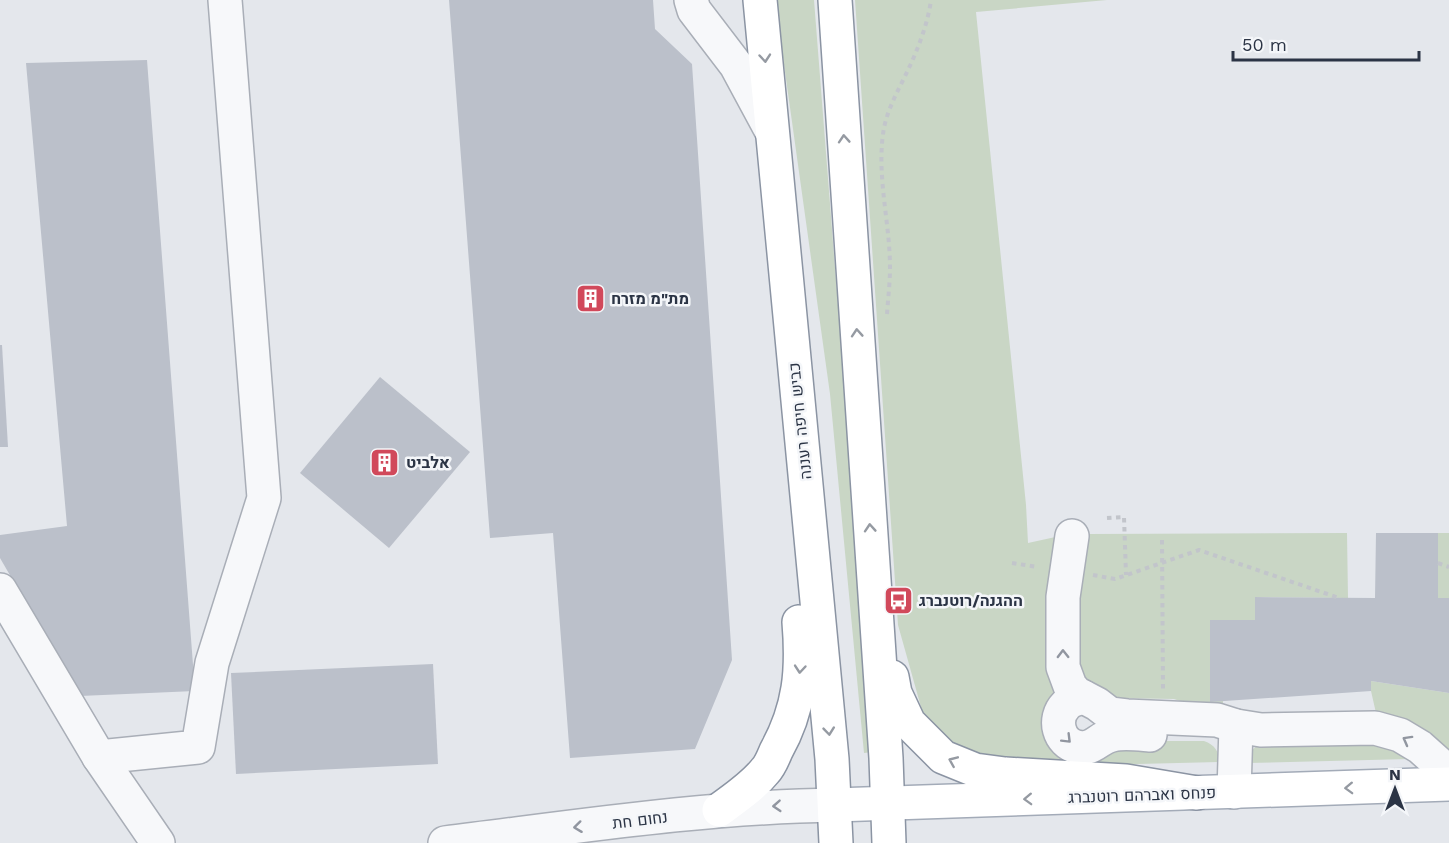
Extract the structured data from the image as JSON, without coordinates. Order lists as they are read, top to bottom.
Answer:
{
  "streets": {
    "main road": ["כביש חיפה רעננה", "פנחס ואברהם רוטנברג"],
    "street": ["נחום חת"]
  },
  "crossings": [
    ["כביש חיפה רעננה", "פנחס ואברהם רוטנברג"],
    ["כביש חיפה רעננה", "נחום חת"],
    ["פנחס ואברהם רוטנברג", "נחום חת"]
  ],
  "one_way": ["פנחס ואברהם רוטנברג", "נחום חת"],
  "places": {
    "building": ["מת\"מ מזרח", "אלביט"],
    "bus stop": ["ההגנה/רוטנברג"]
  },
  "scale_bar": "50 m",
  "north": "top"
}
